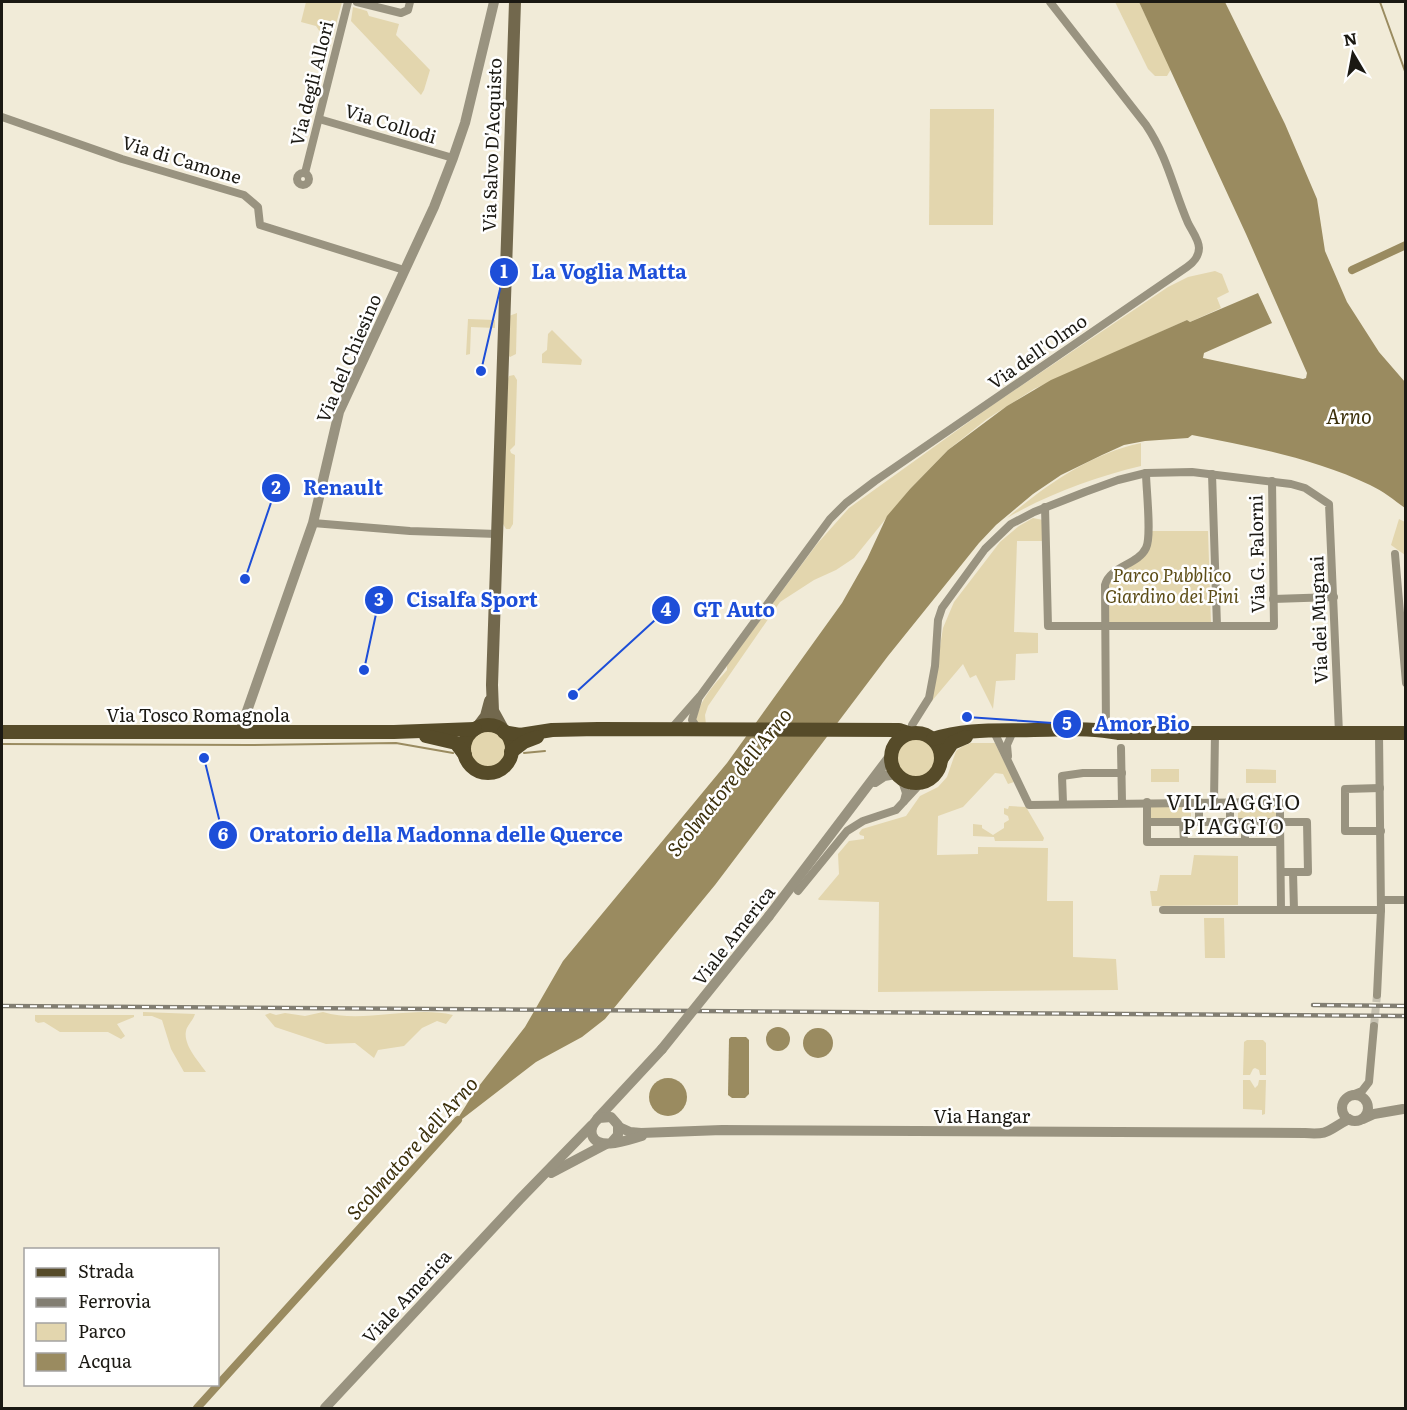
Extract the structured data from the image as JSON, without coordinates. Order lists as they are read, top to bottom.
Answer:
{
  "streets": {
    "main road": ["Via Salvo D'Acquisto", "Via Tosco Romagnola"],
    "street": [
      "Via degli Allori",
      "Via Collodi",
      "Via di Camone",
      "Via dell'Olmo",
      "Via del Chiesino",
      "Via G. Falorni",
      "Via dei Mugnai",
      "Viale America",
      "Via Hangar"
    ]
  },
  "crossings": [
    ["Via degli Allori", "Via Collodi"],
    ["Via Collodi", "Via del Chiesino"],
    ["Via di Camone", "Via del Chiesino"],
    ["Via del Chiesino", "Via Tosco Romagnola"],
    ["Via G. Falorni", "Via dei Mugnai"],
    ["Viale America", "Via Hangar"]
  ],
  "districts": ["VILLAGGIO PIAGGIO"],
  "water": ["Arno", "Scolmatore dell'Arno"],
  "parks": ["Parco Pubblico Giardino dei Pini"],
  "places": [
    "La Voglia Matta",
    "Renault",
    "Cisalfa Sport",
    "GT Auto",
    "Amor Bio",
    "Oratorio della Madonna delle Querce"
  ],
  "legend": [
    "Strada",
    "Ferrovia",
    "Parco",
    "Acqua"
  ],
  "north": "top"
}
